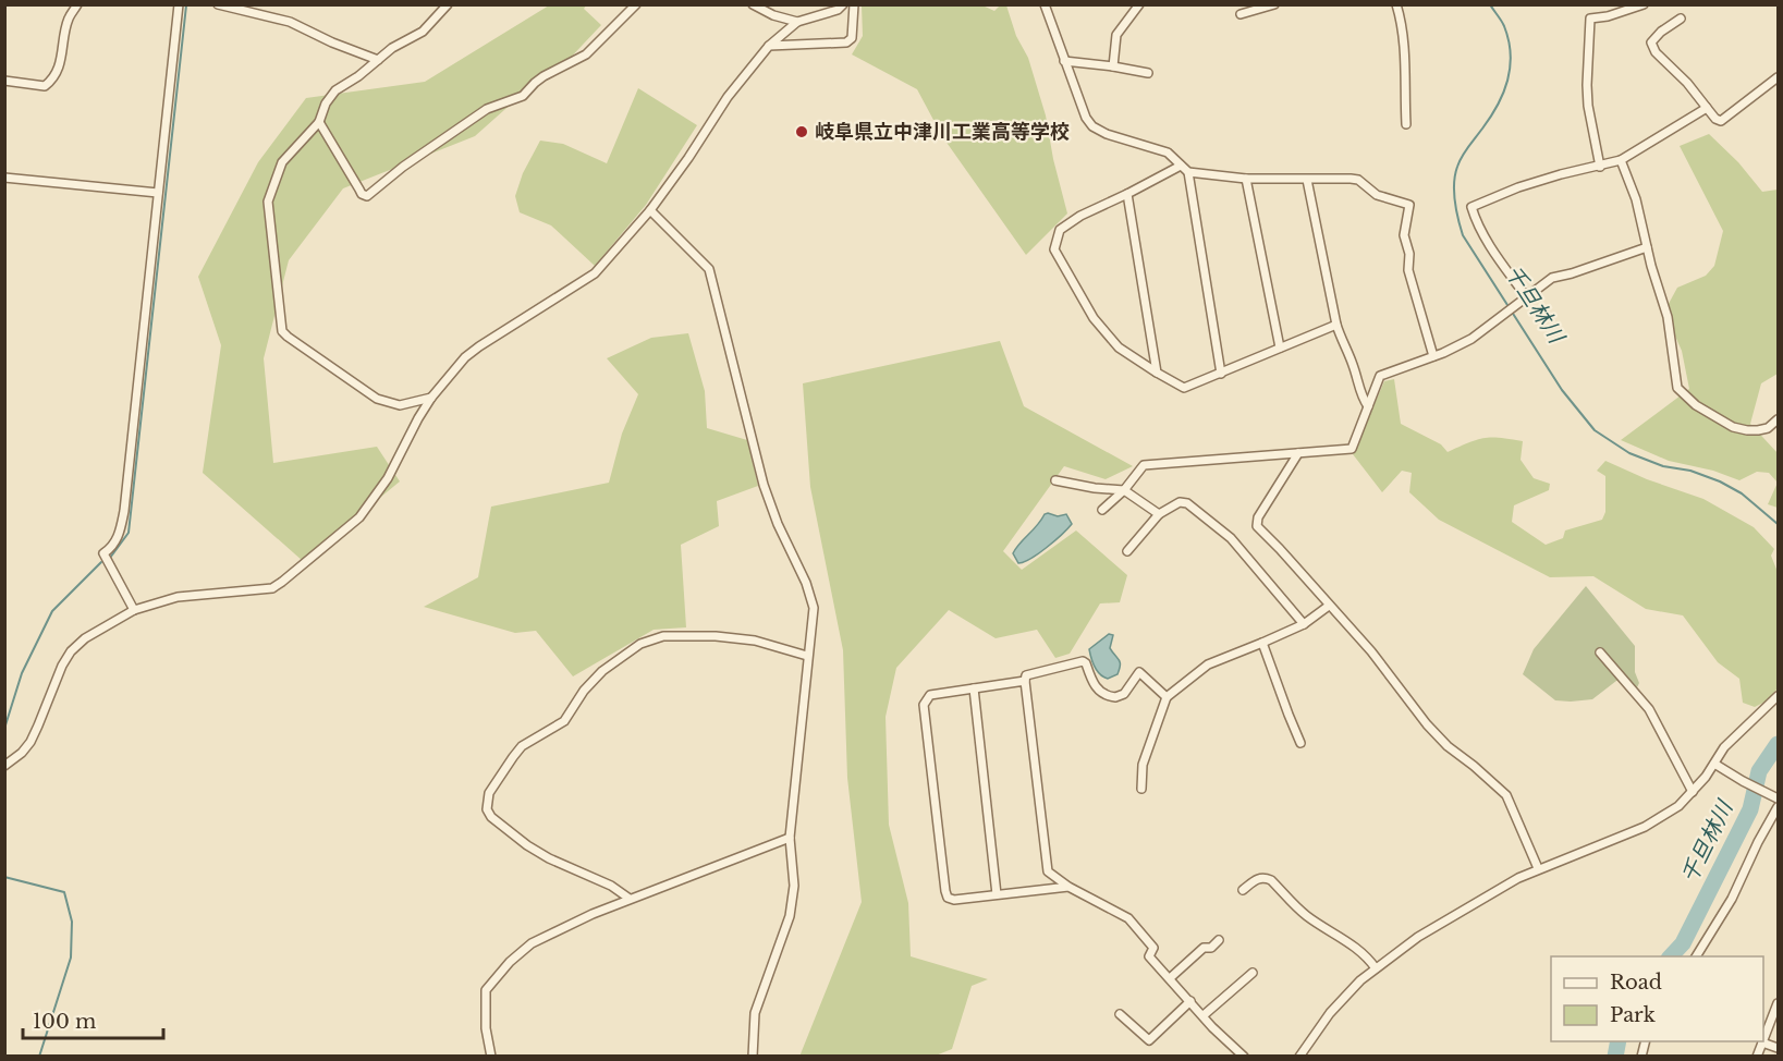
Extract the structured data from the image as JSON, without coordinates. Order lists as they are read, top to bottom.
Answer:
{
  "water": ["千旦林川"],
  "places": ["岐阜県立中津川工業高等学校"],
  "legend": ["Road", "Park"],
  "scale_bar": "100 m"
}
